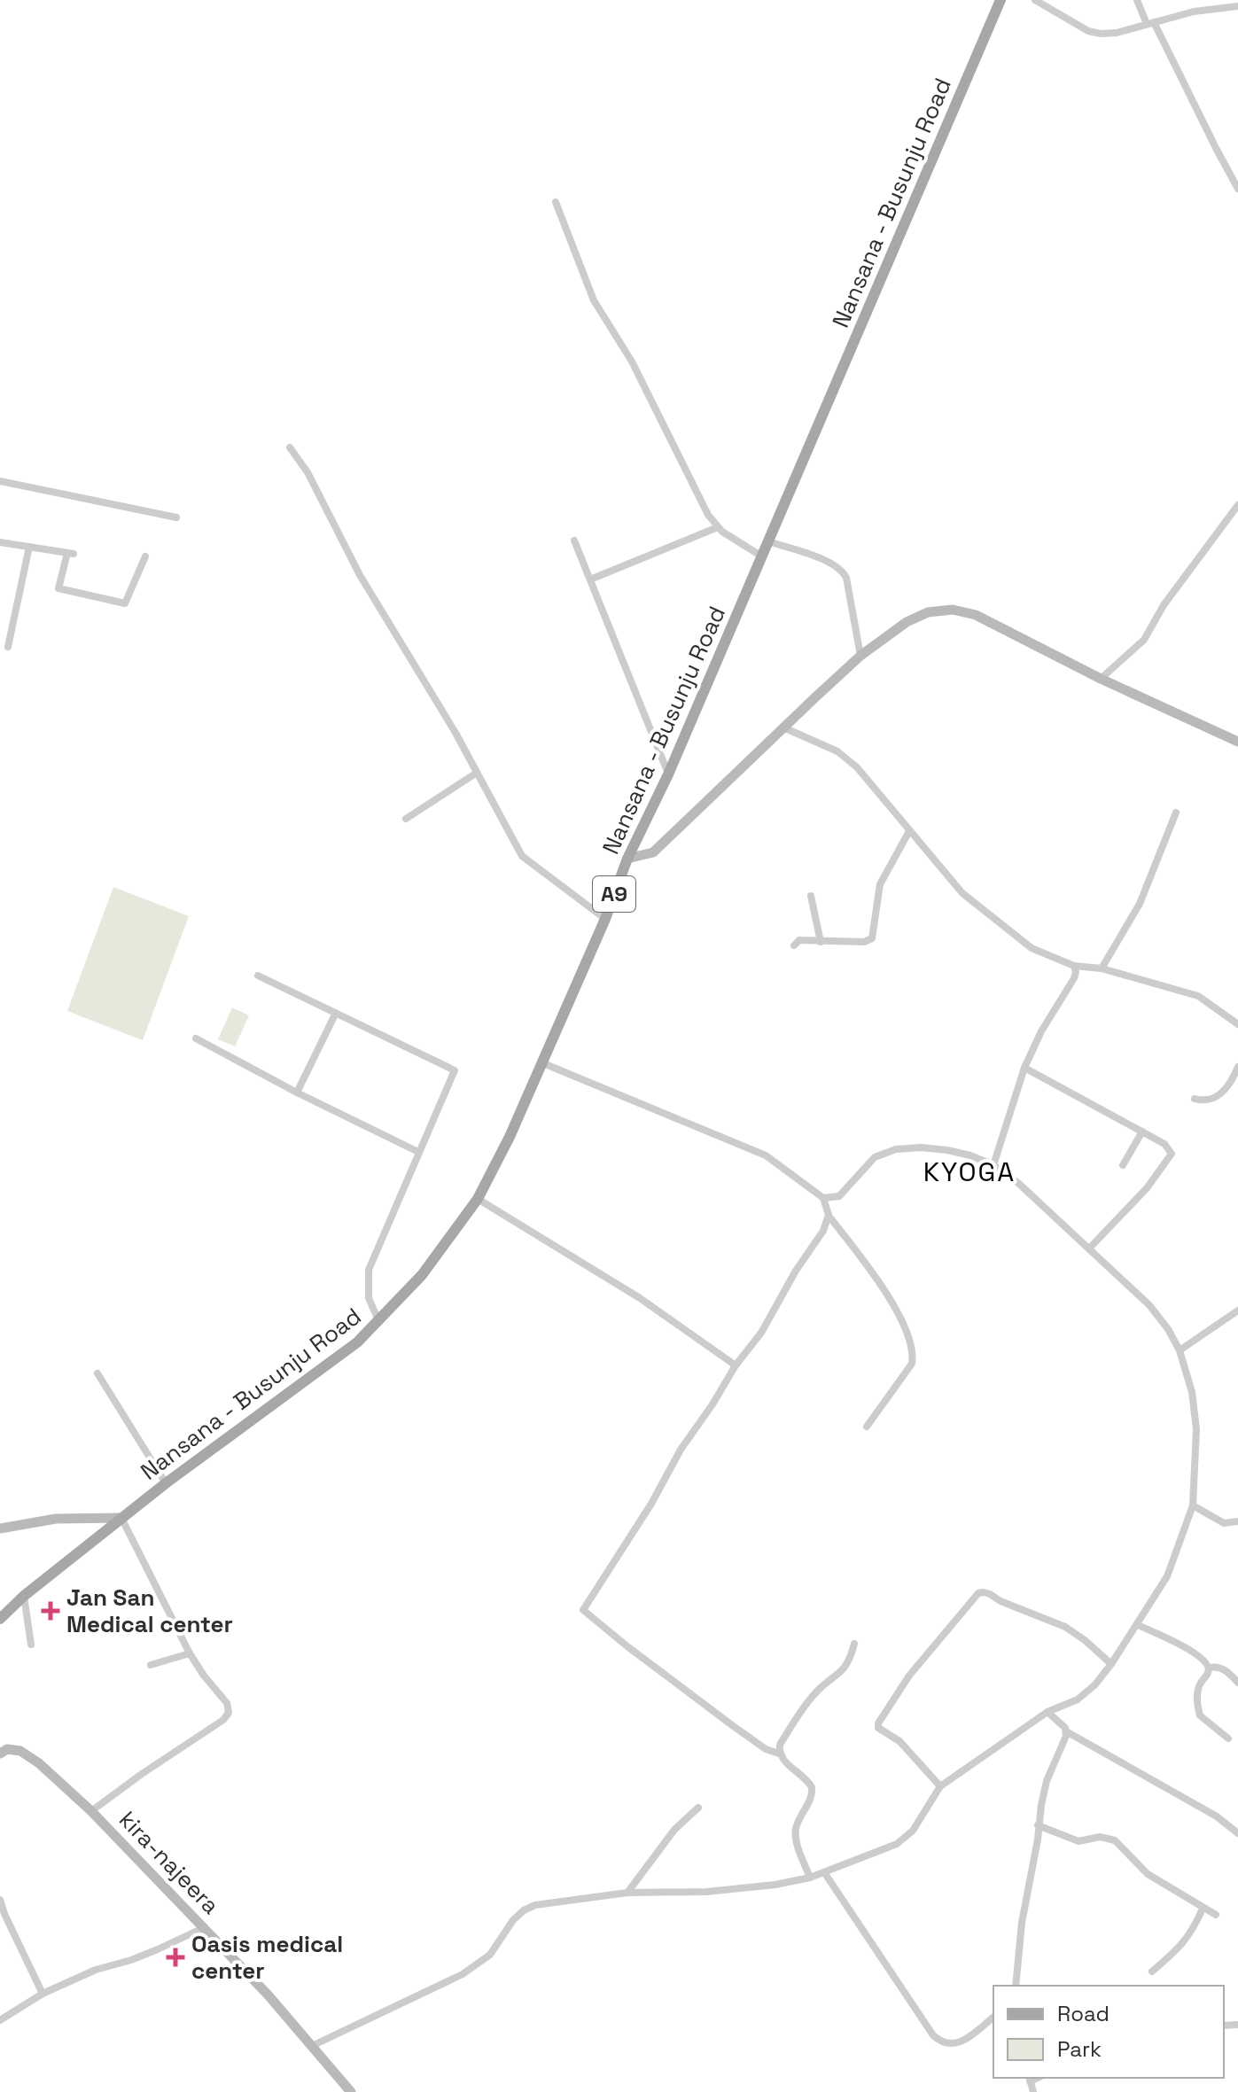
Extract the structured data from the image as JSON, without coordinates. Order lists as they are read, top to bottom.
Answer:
{
  "streets": {
    "main road": ["Nansana - Busunju Road", "A9"],
    "street": ["kira-najeera"]
  },
  "districts": ["KYOGA"],
  "places": {
    "health": ["Jan San Medical center", "Oasis medical center"]
  },
  "legend": ["Road", "Park"]
}
